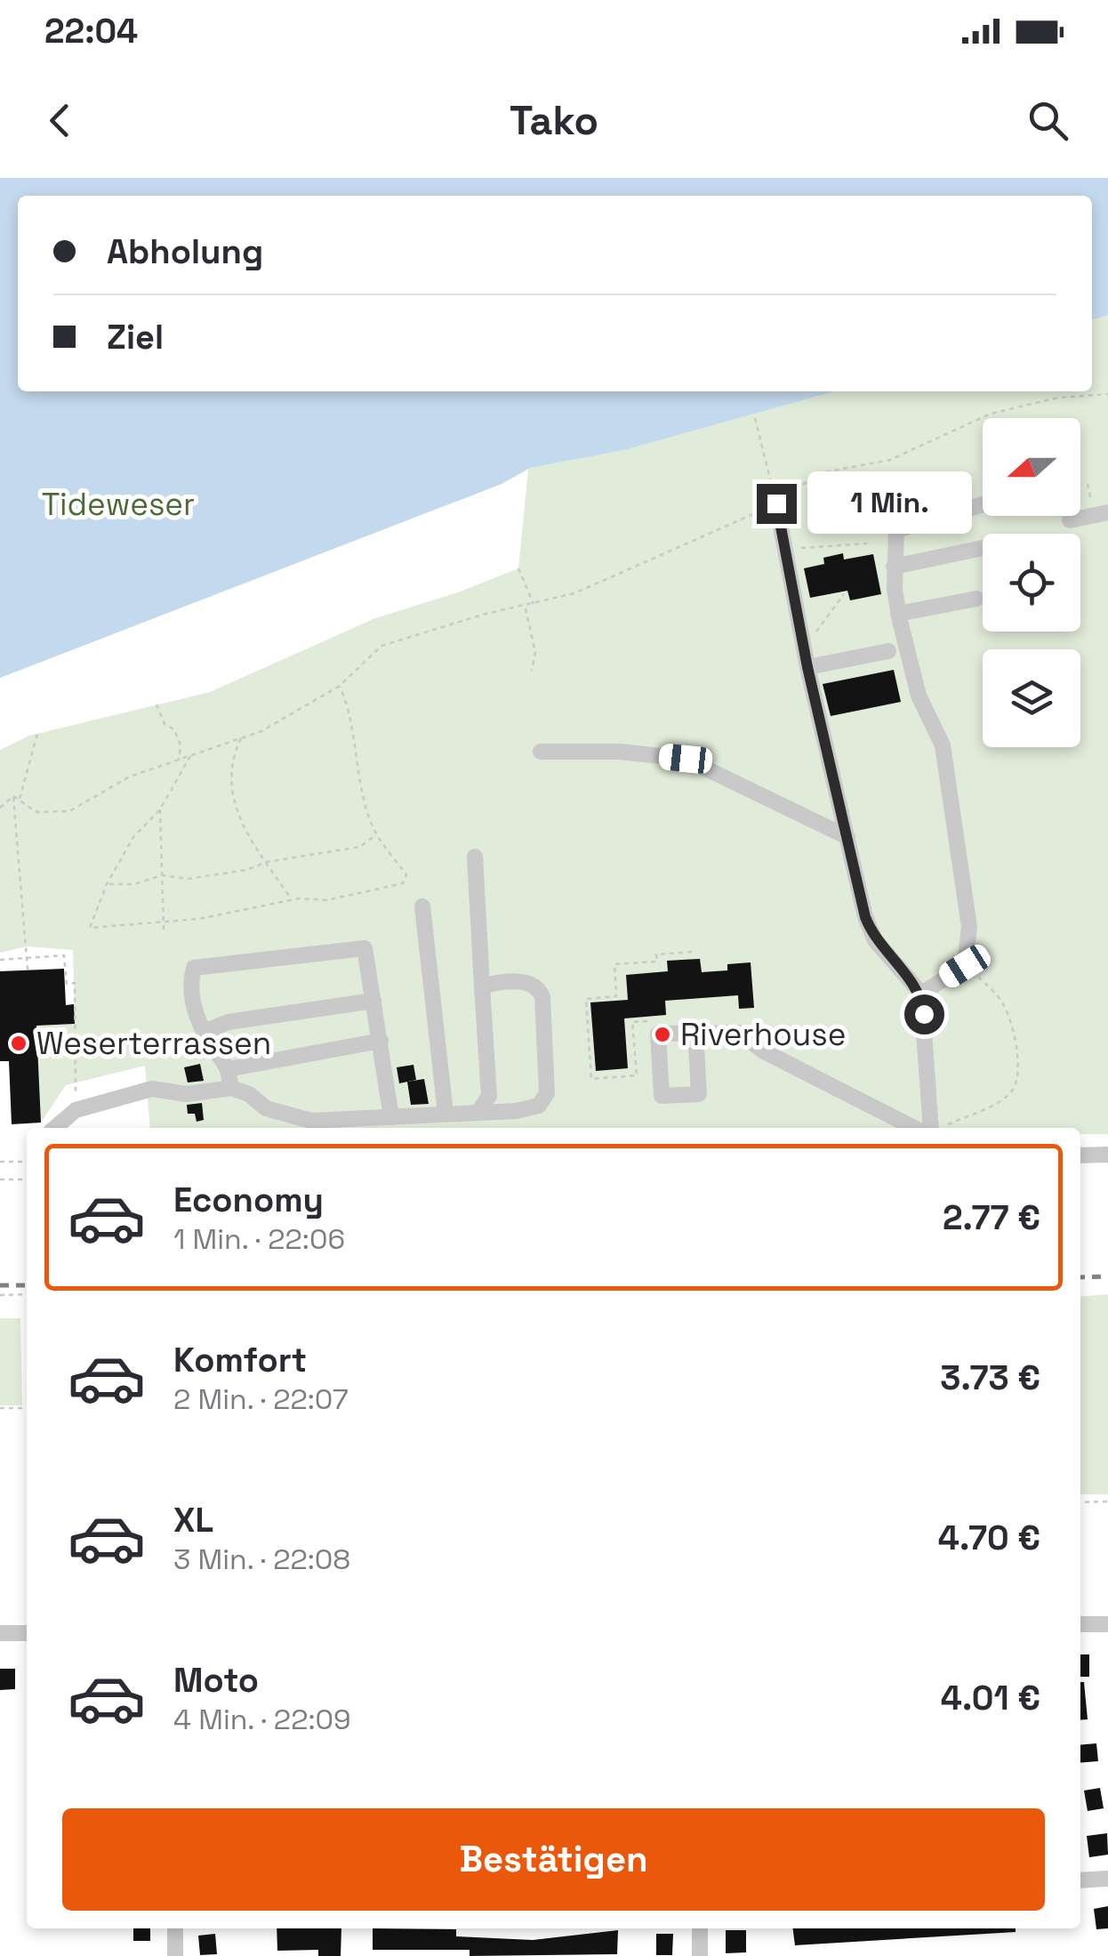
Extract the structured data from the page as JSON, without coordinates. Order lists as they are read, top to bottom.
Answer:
{
  "parks": ["Tideweser"],
  "places": ["Riverhouse", "Weserterrassen"],
  "north": "left",
  "page": {
    "status": "22:04",
    "header": "Tako",
    "banner": ["Abholung", "Ziel"],
    "bubble": "1 Min.",
    "list": [
      {
        "name": "Economy",
        "note": "1 Min. · 22:06",
        "value": "2.77 €"
      },
      {
        "name": "Komfort",
        "note": "2 Min. · 22:07",
        "value": "3.73 €"
      },
      {
        "name": "XL",
        "note": "3 Min. · 22:08",
        "value": "4.70 €"
      },
      {
        "name": "Moto",
        "note": "4 Min. · 22:09",
        "value": "4.01 €"
      }
    ],
    "buttons": "Bestätigen"
  }
}
